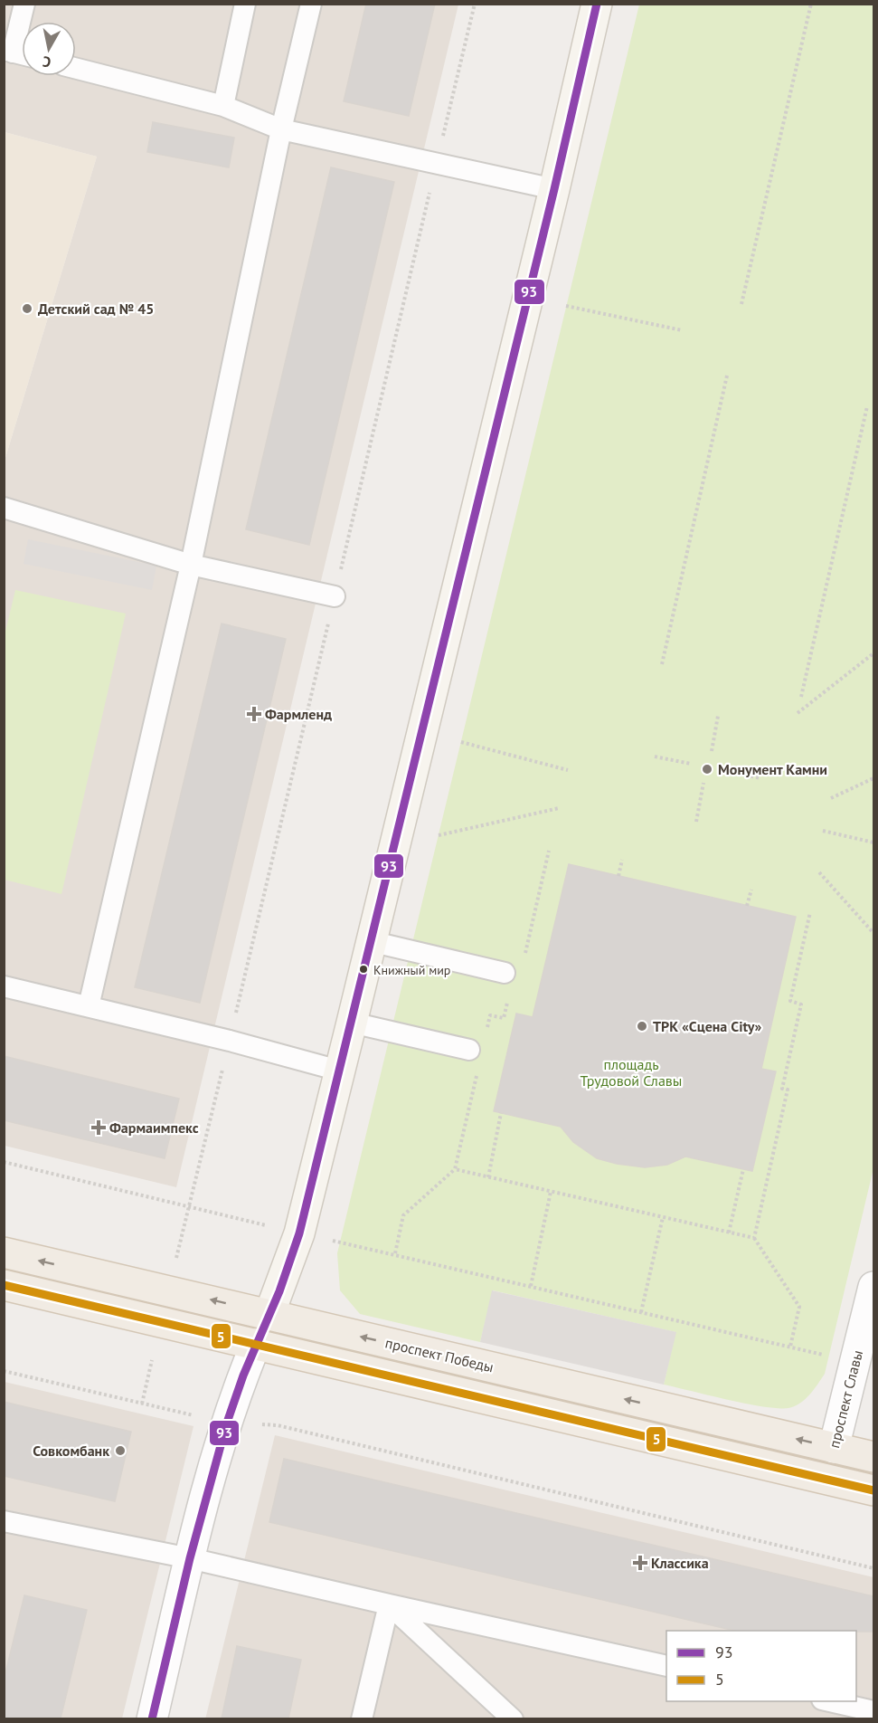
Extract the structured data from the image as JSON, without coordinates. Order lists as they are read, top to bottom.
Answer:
{
  "streets": {
    "main road": ["проспект Победы", "проспект Славы"]
  },
  "crossings": [
    ["проспект Победы", "проспект Славы"]
  ],
  "parks": ["площадь Трудовой Славы"],
  "places": {
    "other": [
      "Детский сад № 45",
      "Монумент Камни",
      "Книжный мир",
      "ТРК «Сцена City»",
      "Совкомбанк"
    ],
    "health": ["Фармленд", "Фармаимпекс", "Классика"]
  },
  "lines": ["transit line 93", "transit line 5"],
  "legend": ["93", "5"],
  "north": "bottom"
}
